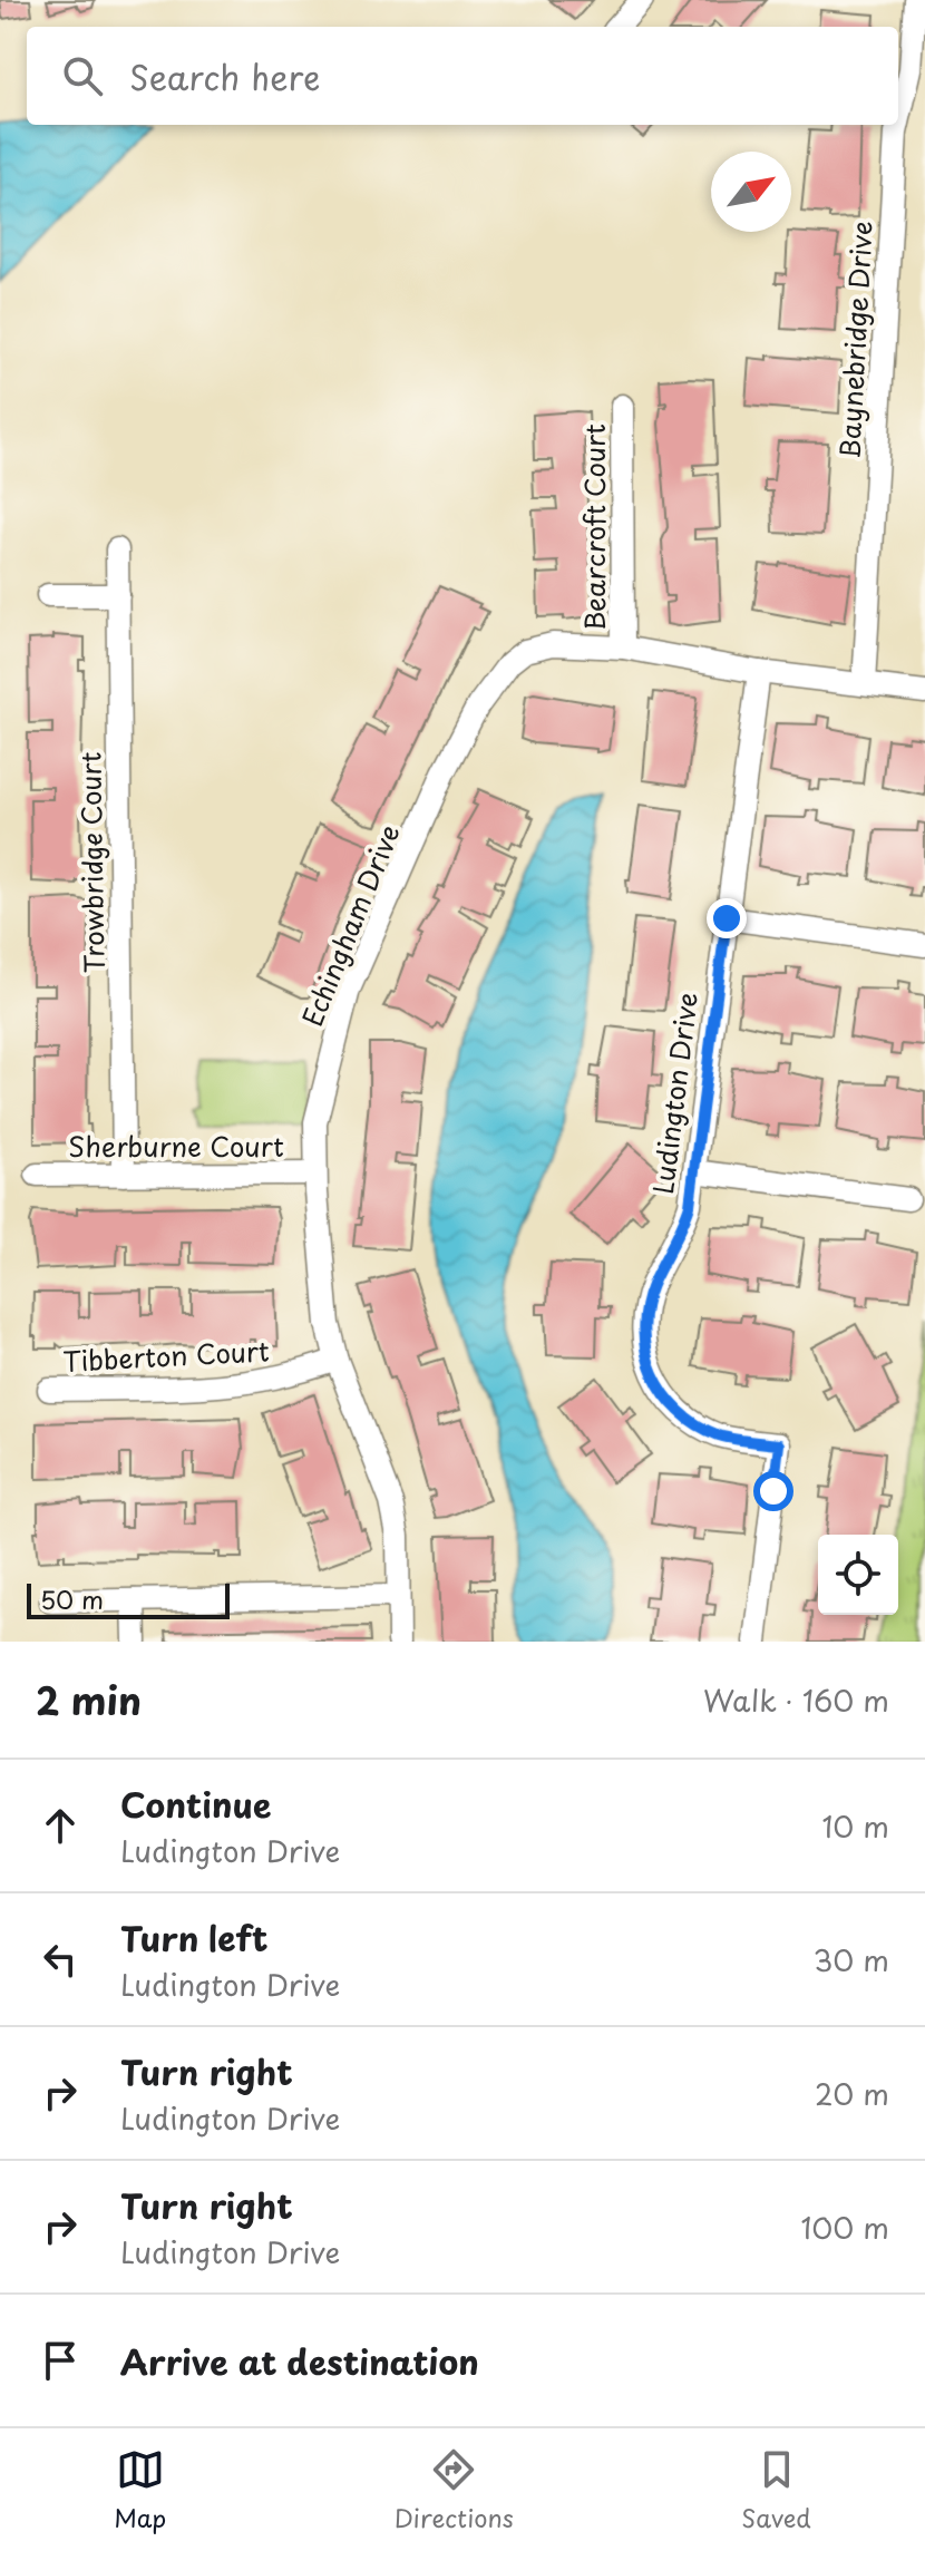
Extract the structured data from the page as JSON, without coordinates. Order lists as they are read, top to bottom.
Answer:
{
  "streets": {
    "street": [
      "Baynebridge Drive",
      "Bearcroft Court",
      "Trowbridge Court",
      "Echingham Drive",
      "Ludington Drive",
      "Sherburne Court",
      "Tibberton Court"
    ]
  },
  "crossings": [
    ["Baynebridge Drive", "Echingham Drive"],
    ["Bearcroft Court", "Echingham Drive"],
    ["Trowbridge Court", "Sherburne Court"],
    ["Echingham Drive", "Ludington Drive"],
    ["Echingham Drive", "Sherburne Court"],
    ["Echingham Drive", "Tibberton Court"]
  ],
  "scale_bar": "50 m",
  "north": "top right",
  "page": {
    "search": "Search here",
    "scale": "50 m",
    "heading": ["2 min", "Walk · 160 m"],
    "list": [
      ["Continue", "Ludington Drive", "10 m"],
      ["Turn left", "Ludington Drive", "30 m"],
      ["Turn right", "Ludington Drive", "20 m"],
      ["Turn right", "Ludington Drive", "100 m"],
      "Arrive at destination"
    ],
    "nav": ["Map", "Directions", "Saved"]
  }
}
